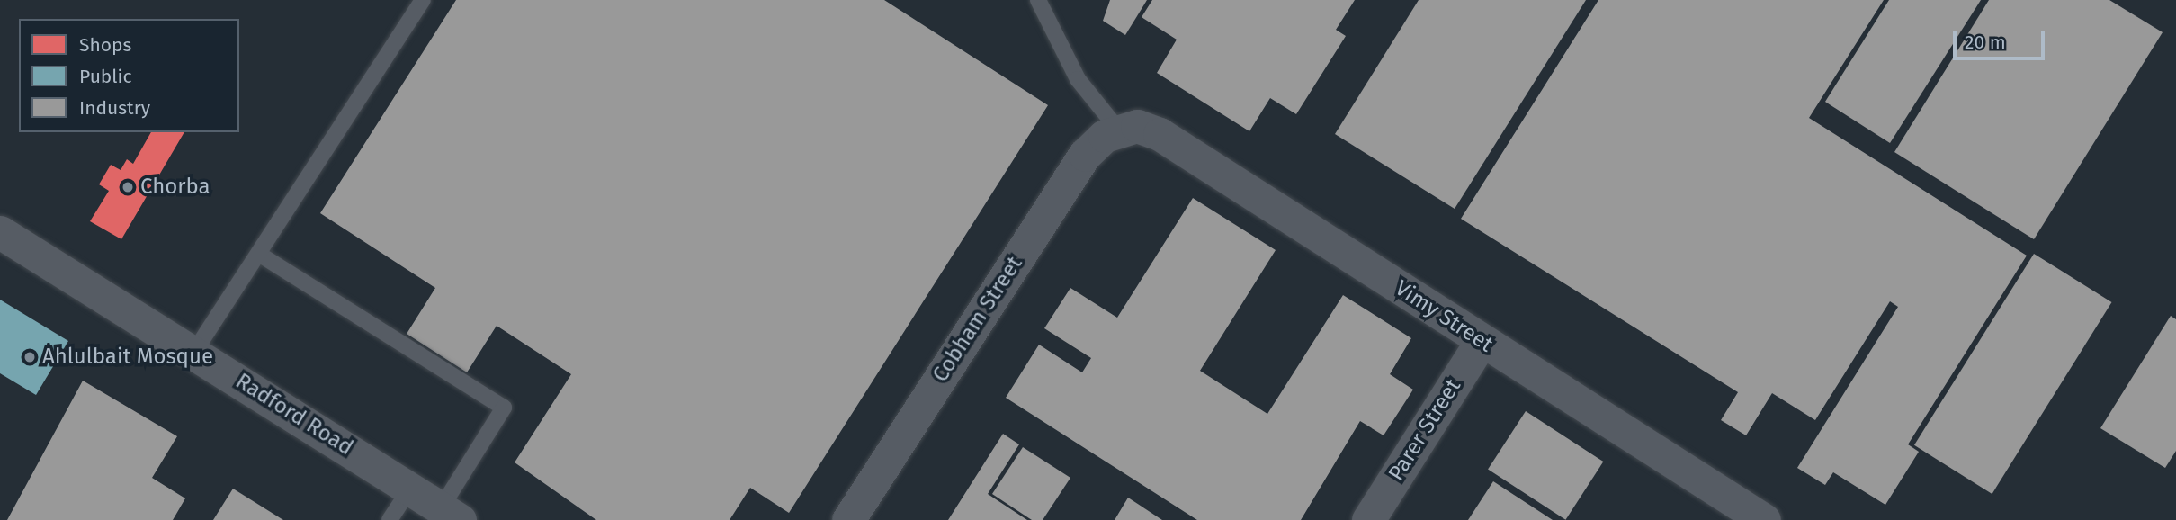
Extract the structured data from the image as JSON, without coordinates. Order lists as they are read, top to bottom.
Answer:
{
  "streets": {
    "street": [
      "Vimy Street",
      "Cobham Street",
      "Radford Road",
      "Parer Street"
    ]
  },
  "crossings": [
    ["Vimy Street", "Cobham Street"],
    ["Vimy Street", "Parer Street"]
  ],
  "places": ["Chorba", "Ahlulbait Mosque"],
  "legend": ["Shops", "Public", "Industry"],
  "scale_bar": "20 m"
}
